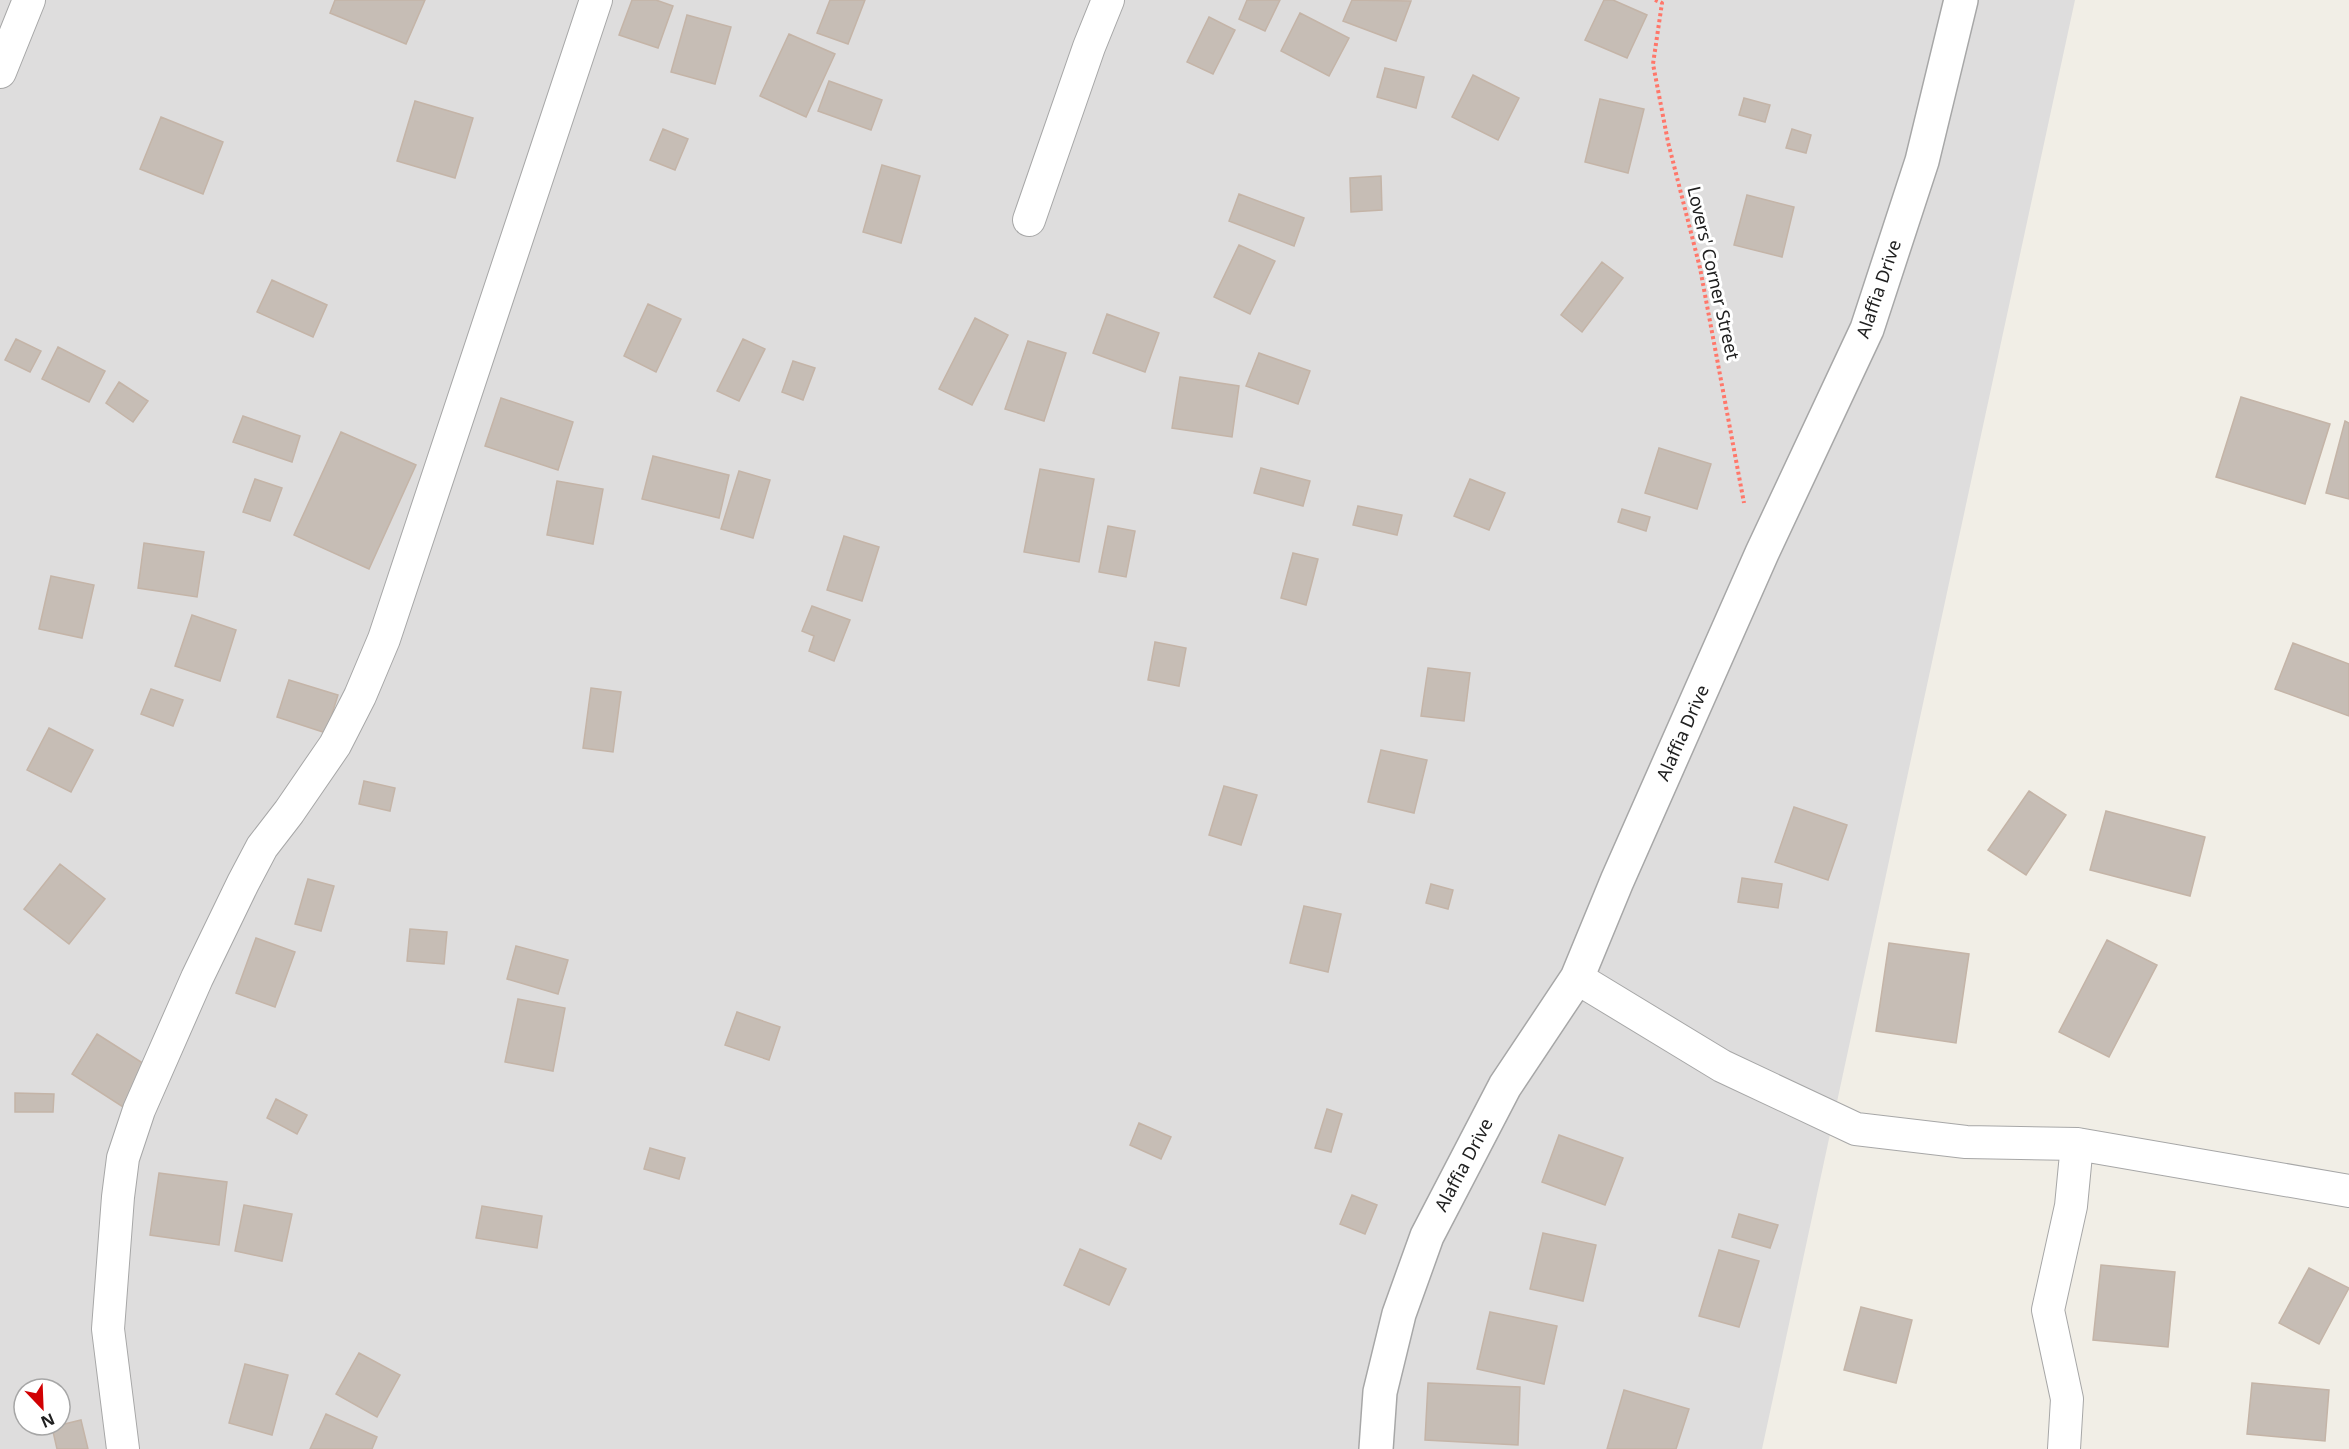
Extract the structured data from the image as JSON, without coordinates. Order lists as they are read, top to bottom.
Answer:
{
  "streets": {
    "street": ["Alaffia Drive"],
    "path": ["Lovers' Corner Street"]
  },
  "crossings": [
    ["Lovers' Corner Street", "Alaffia Drive"]
  ],
  "north": "bottom right"
}
